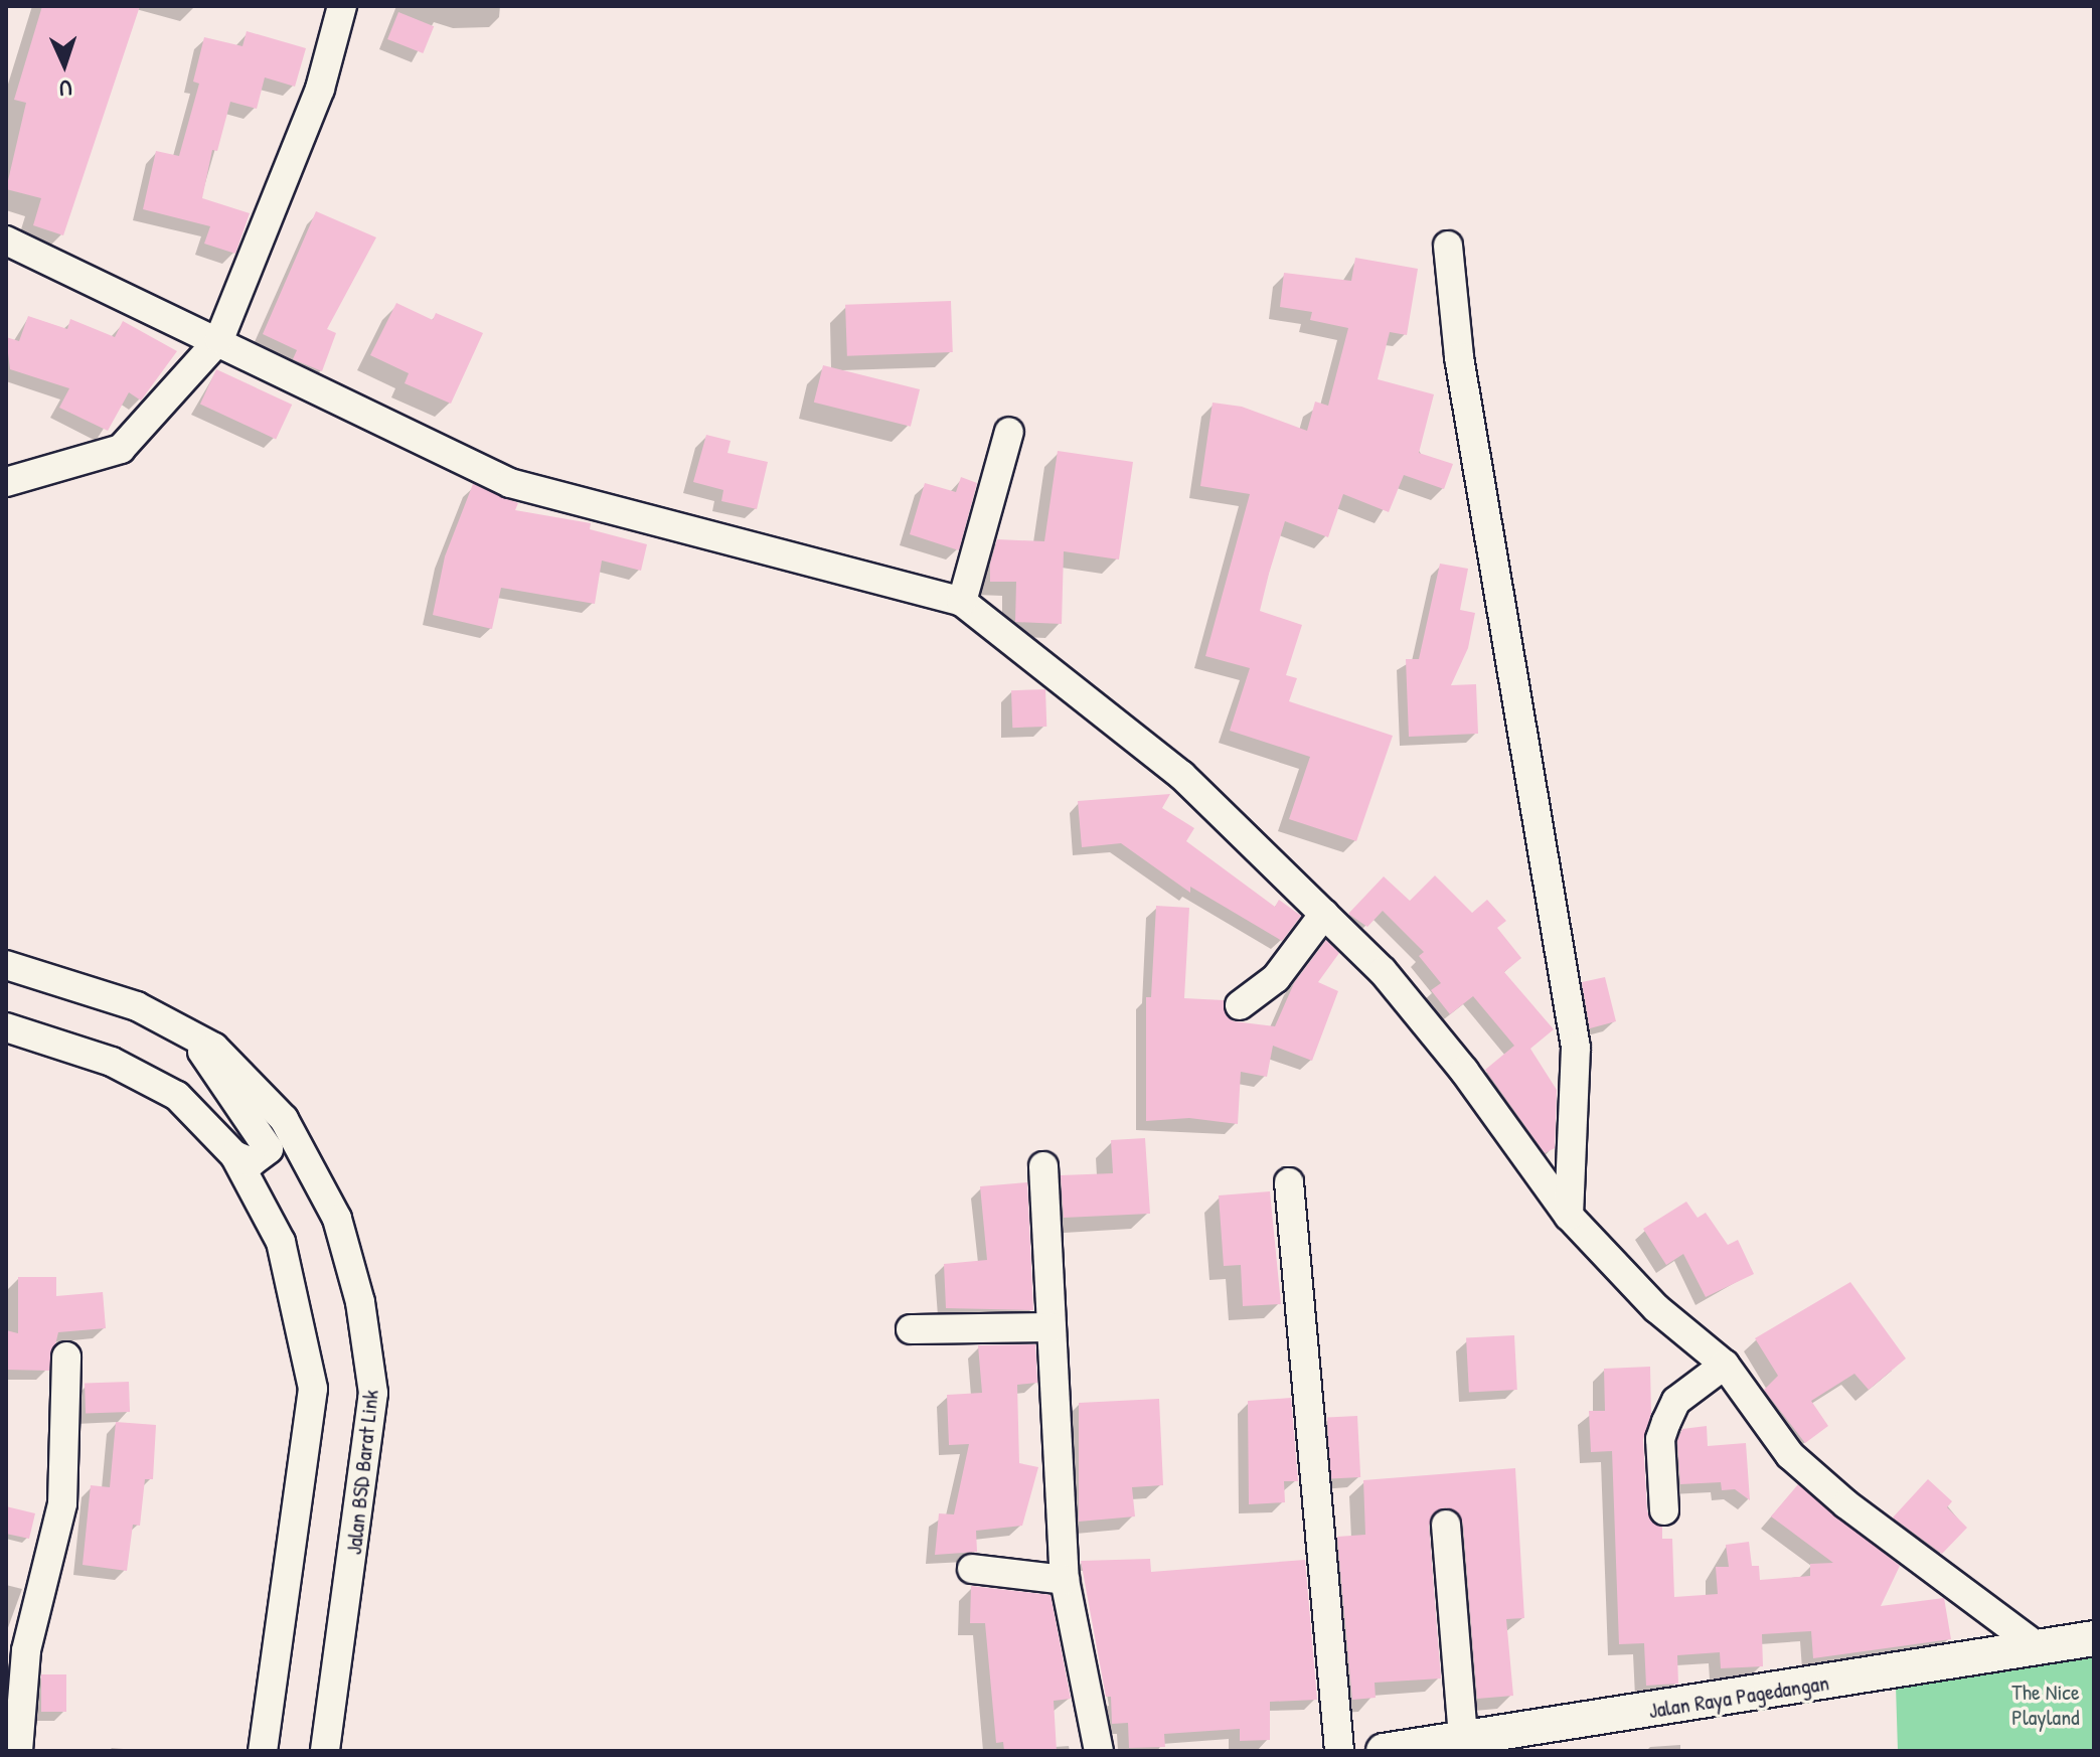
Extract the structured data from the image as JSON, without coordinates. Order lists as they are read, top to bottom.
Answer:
{
  "streets": {
    "street": ["Jalan BSD Barat Link", "Jalan Raya Pagedangan"]
  },
  "parks": ["The Nice Playland"],
  "north": "bottom"
}
